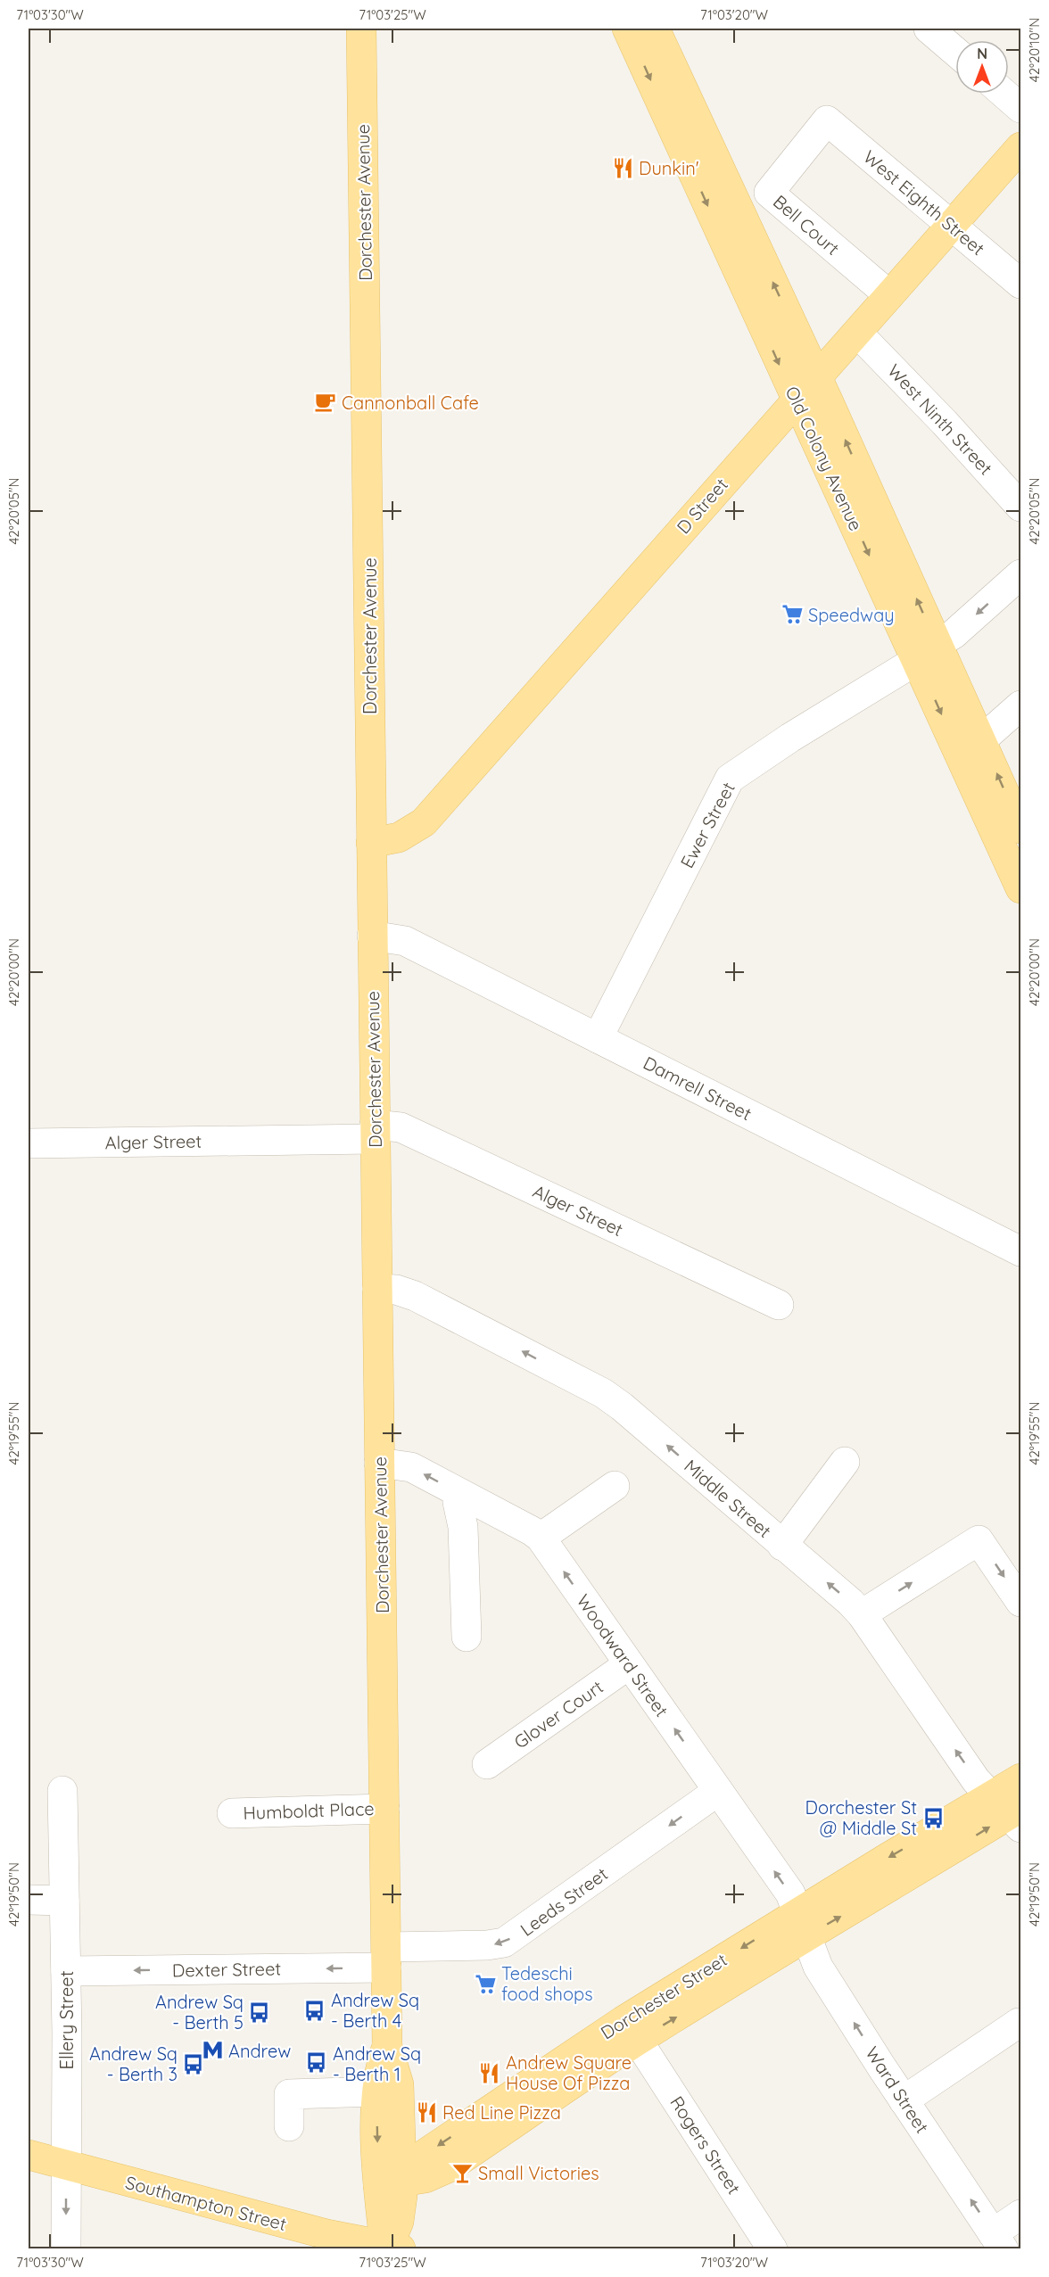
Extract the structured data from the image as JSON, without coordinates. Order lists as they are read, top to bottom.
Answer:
{
  "streets": {
    "main road": [
      "Dorchester Avenue",
      "Old Colony Avenue",
      "D Street",
      "Dorchester Street",
      "Southampton Street"
    ],
    "street": [
      "West Eighth Street",
      "Bell Court",
      "West Ninth Street",
      "Ewer Street",
      "Damrell Street",
      "Alger Street",
      "Middle Street",
      "Woodward Street",
      "Glover Court",
      "Humboldt Place",
      "Leeds Street",
      "Dexter Street",
      "Ellery Street",
      "Ward Street",
      "Rogers Street"
    ]
  },
  "crossings": [
    ["Dorchester Avenue", "D Street"],
    ["Dorchester Avenue", "Damrell Street"],
    ["Dorchester Avenue", "Alger Street"],
    ["Dorchester Avenue", "Middle Street"],
    ["Dorchester Avenue", "Woodward Street"],
    ["Dorchester Avenue", "Humboldt Place"],
    ["Dorchester Avenue", "Leeds Street"],
    ["Dorchester Avenue", "Dexter Street"],
    ["Dorchester Avenue", "Dorchester Street"],
    ["Dorchester Avenue", "Southampton Street"],
    ["West Eighth Street", "Bell Court"],
    ["West Eighth Street", "D Street"],
    ["Bell Court", "D Street"],
    ["West Ninth Street", "D Street"],
    ["Old Colony Avenue", "D Street"],
    ["Old Colony Avenue", "Ewer Street"],
    ["Ewer Street", "Damrell Street"],
    ["Middle Street", "Dorchester Street"],
    ["Woodward Street", "Glover Court"],
    ["Woodward Street", "Leeds Street"],
    ["Woodward Street", "Dorchester Street"],
    ["Woodward Street", "Ward Street"],
    ["Leeds Street", "Dexter Street"],
    ["Dexter Street", "Ellery Street"],
    ["Dorchester Street", "Ward Street"],
    ["Dorchester Street", "Rogers Street"],
    ["Ellery Street", "Southampton Street"]
  ],
  "one_way": [
    "Middle Street",
    "Woodward Street",
    "Leeds Street",
    "Dexter Street",
    "Ward Street"
  ],
  "places": {
    "restaurant": ["Dunkin'", "Andrew Square House Of Pizza", "Red Line Pizza"],
    "cafe": ["Cannonball Cafe"],
    "supermarket": ["Speedway", "Tedeschi food shops"],
    "bus stop": [
      "Dorchester St @ Middle St",
      "Andrew Sq - Berth 4",
      "Andrew Sq - Berth 5",
      "Andrew Sq - Berth 1",
      "Andrew Sq - Berth 3"
    ],
    "metro station": ["Andrew"],
    "bar": ["Small Victories"]
  },
  "north": "top",
  "coordinates": [
    "71°03'30\"W",
    "71°03'25\"W",
    "71°03'20\"W",
    "42°20'10\"N",
    "42°20'05\"N",
    "42°20'00\"N",
    "42°19'55\"N",
    "42°19'50\"N"
  ]
}
